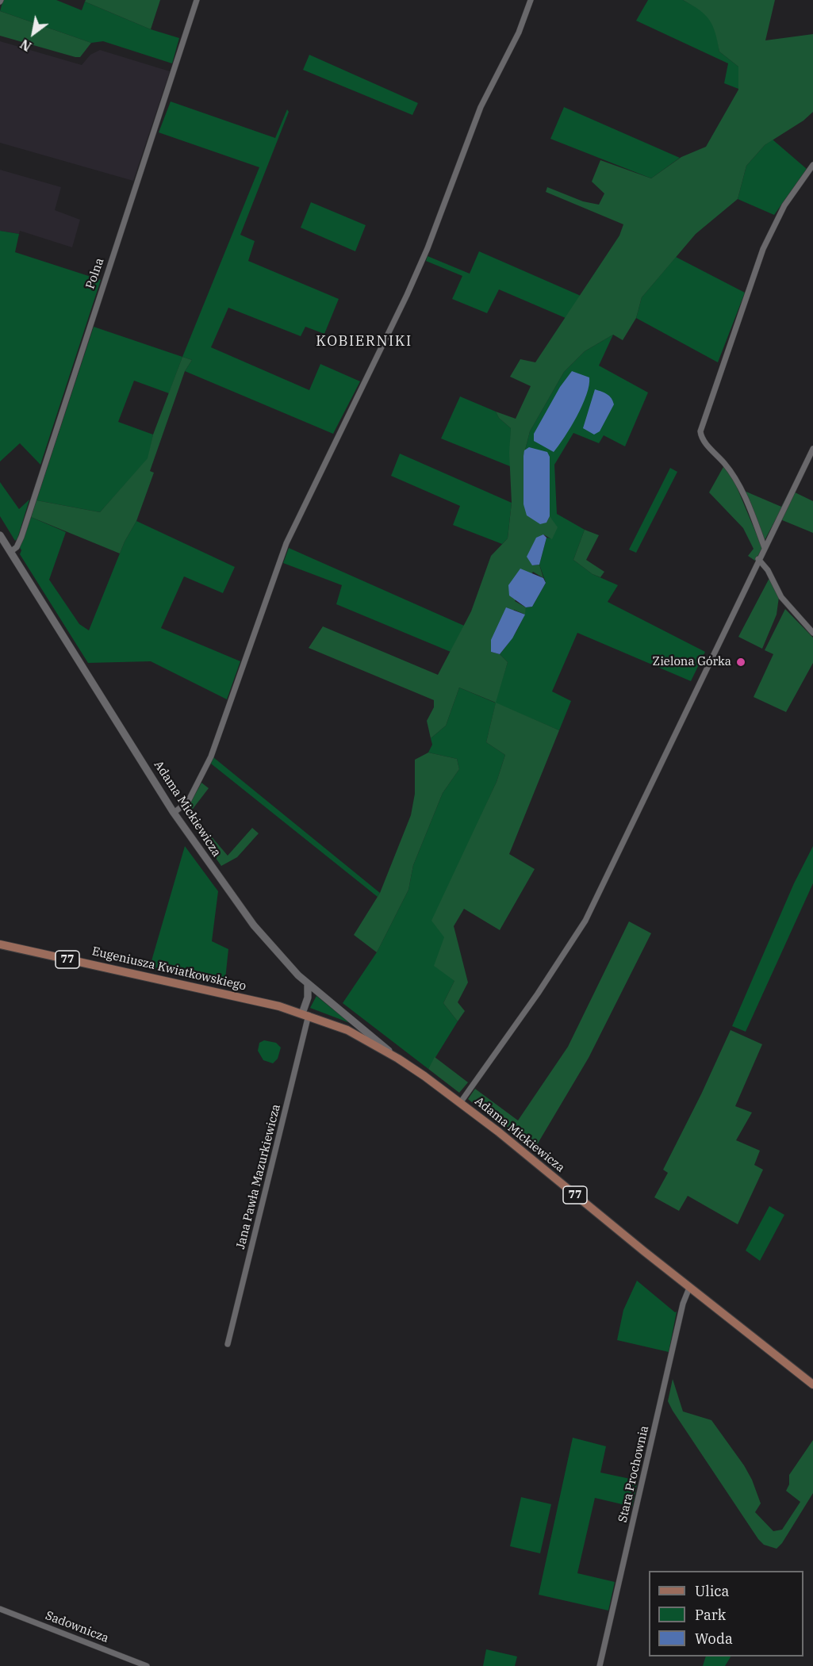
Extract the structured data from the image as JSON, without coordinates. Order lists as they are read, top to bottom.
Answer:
{
  "streets": {
    "main road": ["Adama Mickiewicza", "77", "Eugeniusza Kwiatkowskiego"],
    "street": [
      "Polna",
      "Jana Pawła Mazurkiewicza",
      "Stara Prochownia",
      "Sadownicza"
    ]
  },
  "crossings": [
    ["Polna", "Adama Mickiewicza"],
    ["Adama Mickiewicza", "77"],
    ["Adama Mickiewicza", "Eugeniusza Kwiatkowskiego"],
    ["Adama Mickiewicza", "Jana Pawła Mazurkiewicza"],
    ["Adama Mickiewicza", "Stara Prochownia"],
    ["77", "Stara Prochownia"],
    ["Eugeniusza Kwiatkowskiego", "Jana Pawła Mazurkiewicza"]
  ],
  "districts": ["KOBIERNIKI"],
  "places": ["Zielona Górka"],
  "legend": ["Ulica", "Park", "Woda"],
  "north": "bottom left"
}
